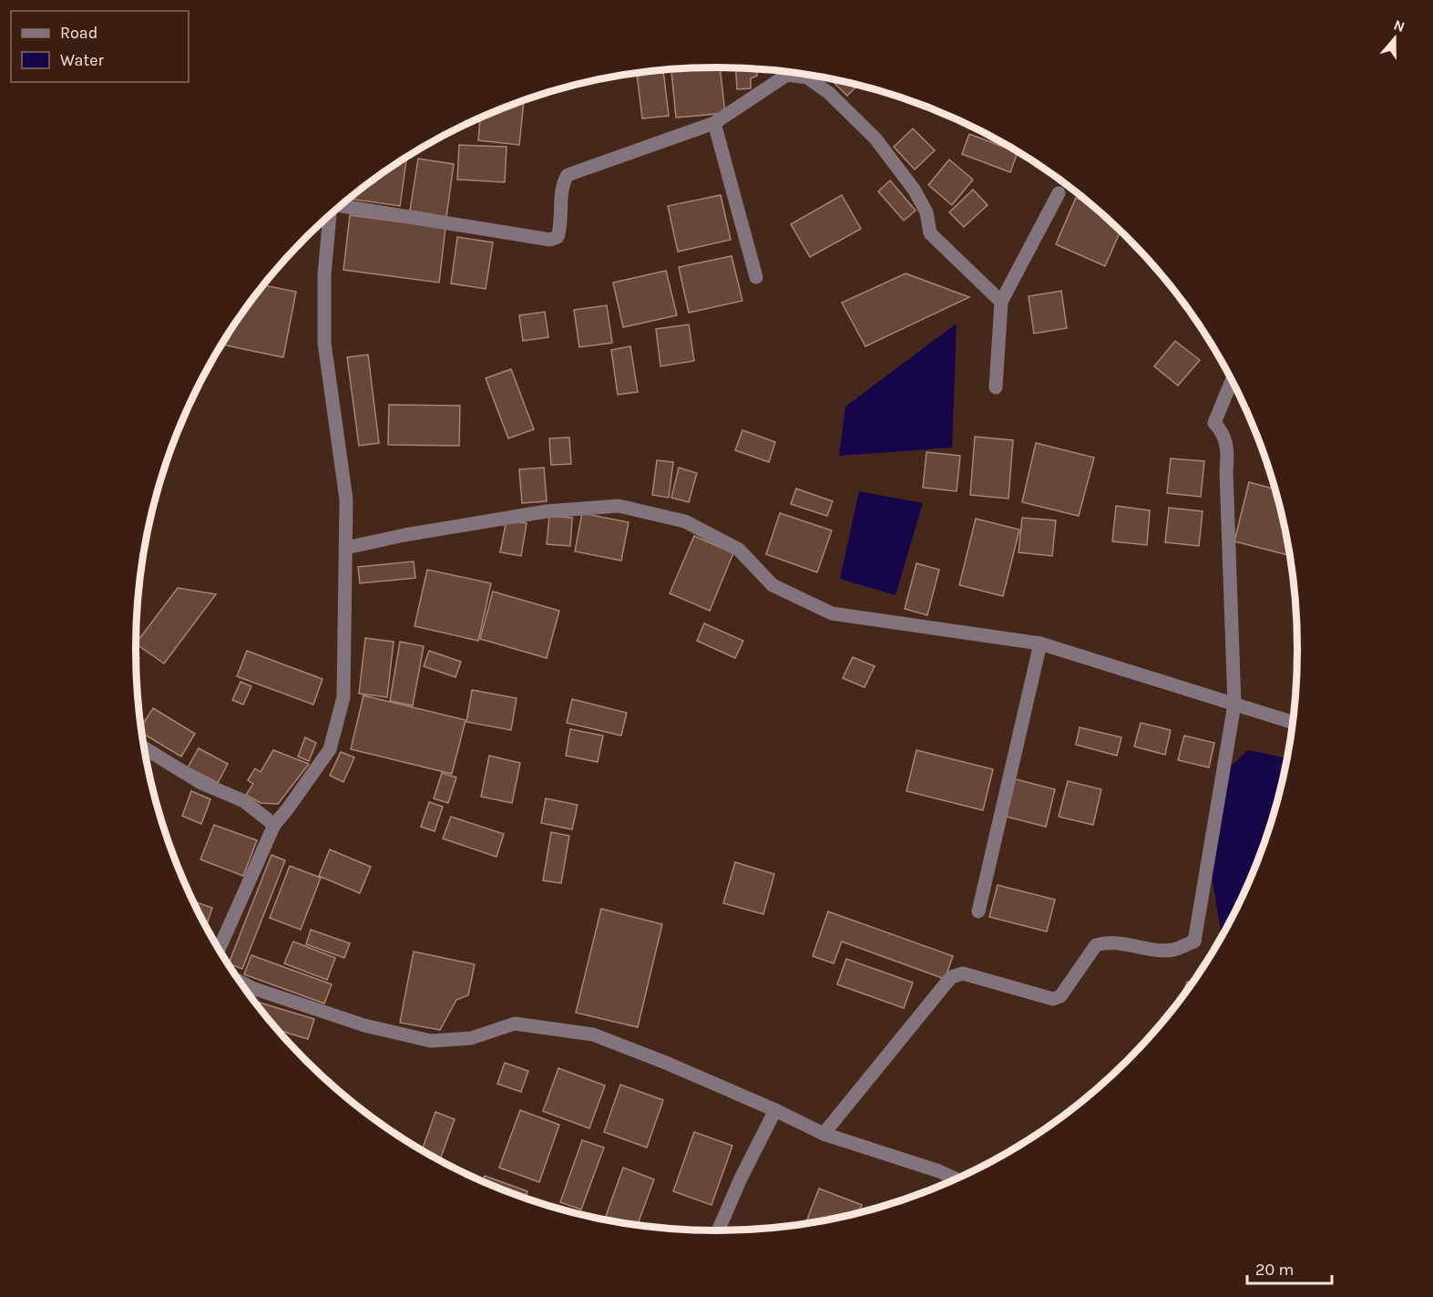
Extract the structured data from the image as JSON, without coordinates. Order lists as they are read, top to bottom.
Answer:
{
  "legend": ["Road", "Water"],
  "scale_bar": "20 m",
  "north": "top"
}
